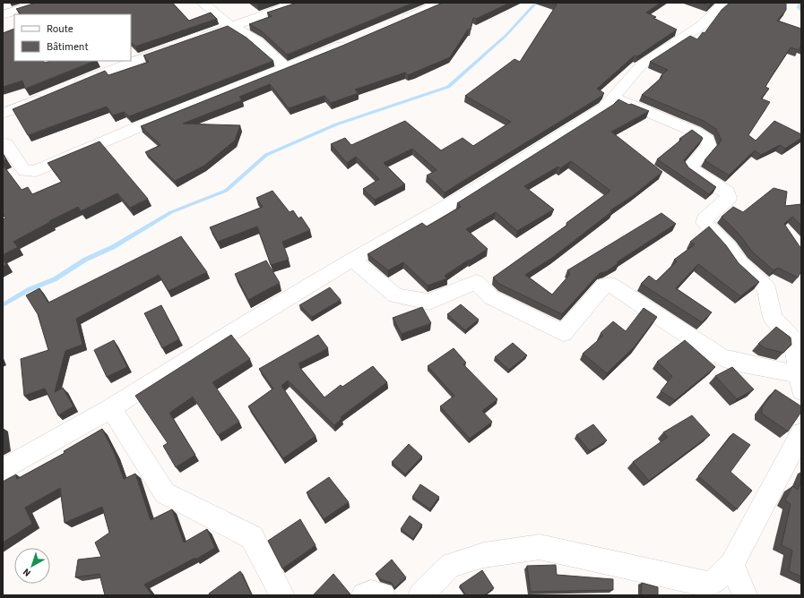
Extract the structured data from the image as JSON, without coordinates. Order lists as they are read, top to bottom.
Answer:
{
  "legend": ["Route", "Bâtiment"],
  "north": "bottom left"
}
